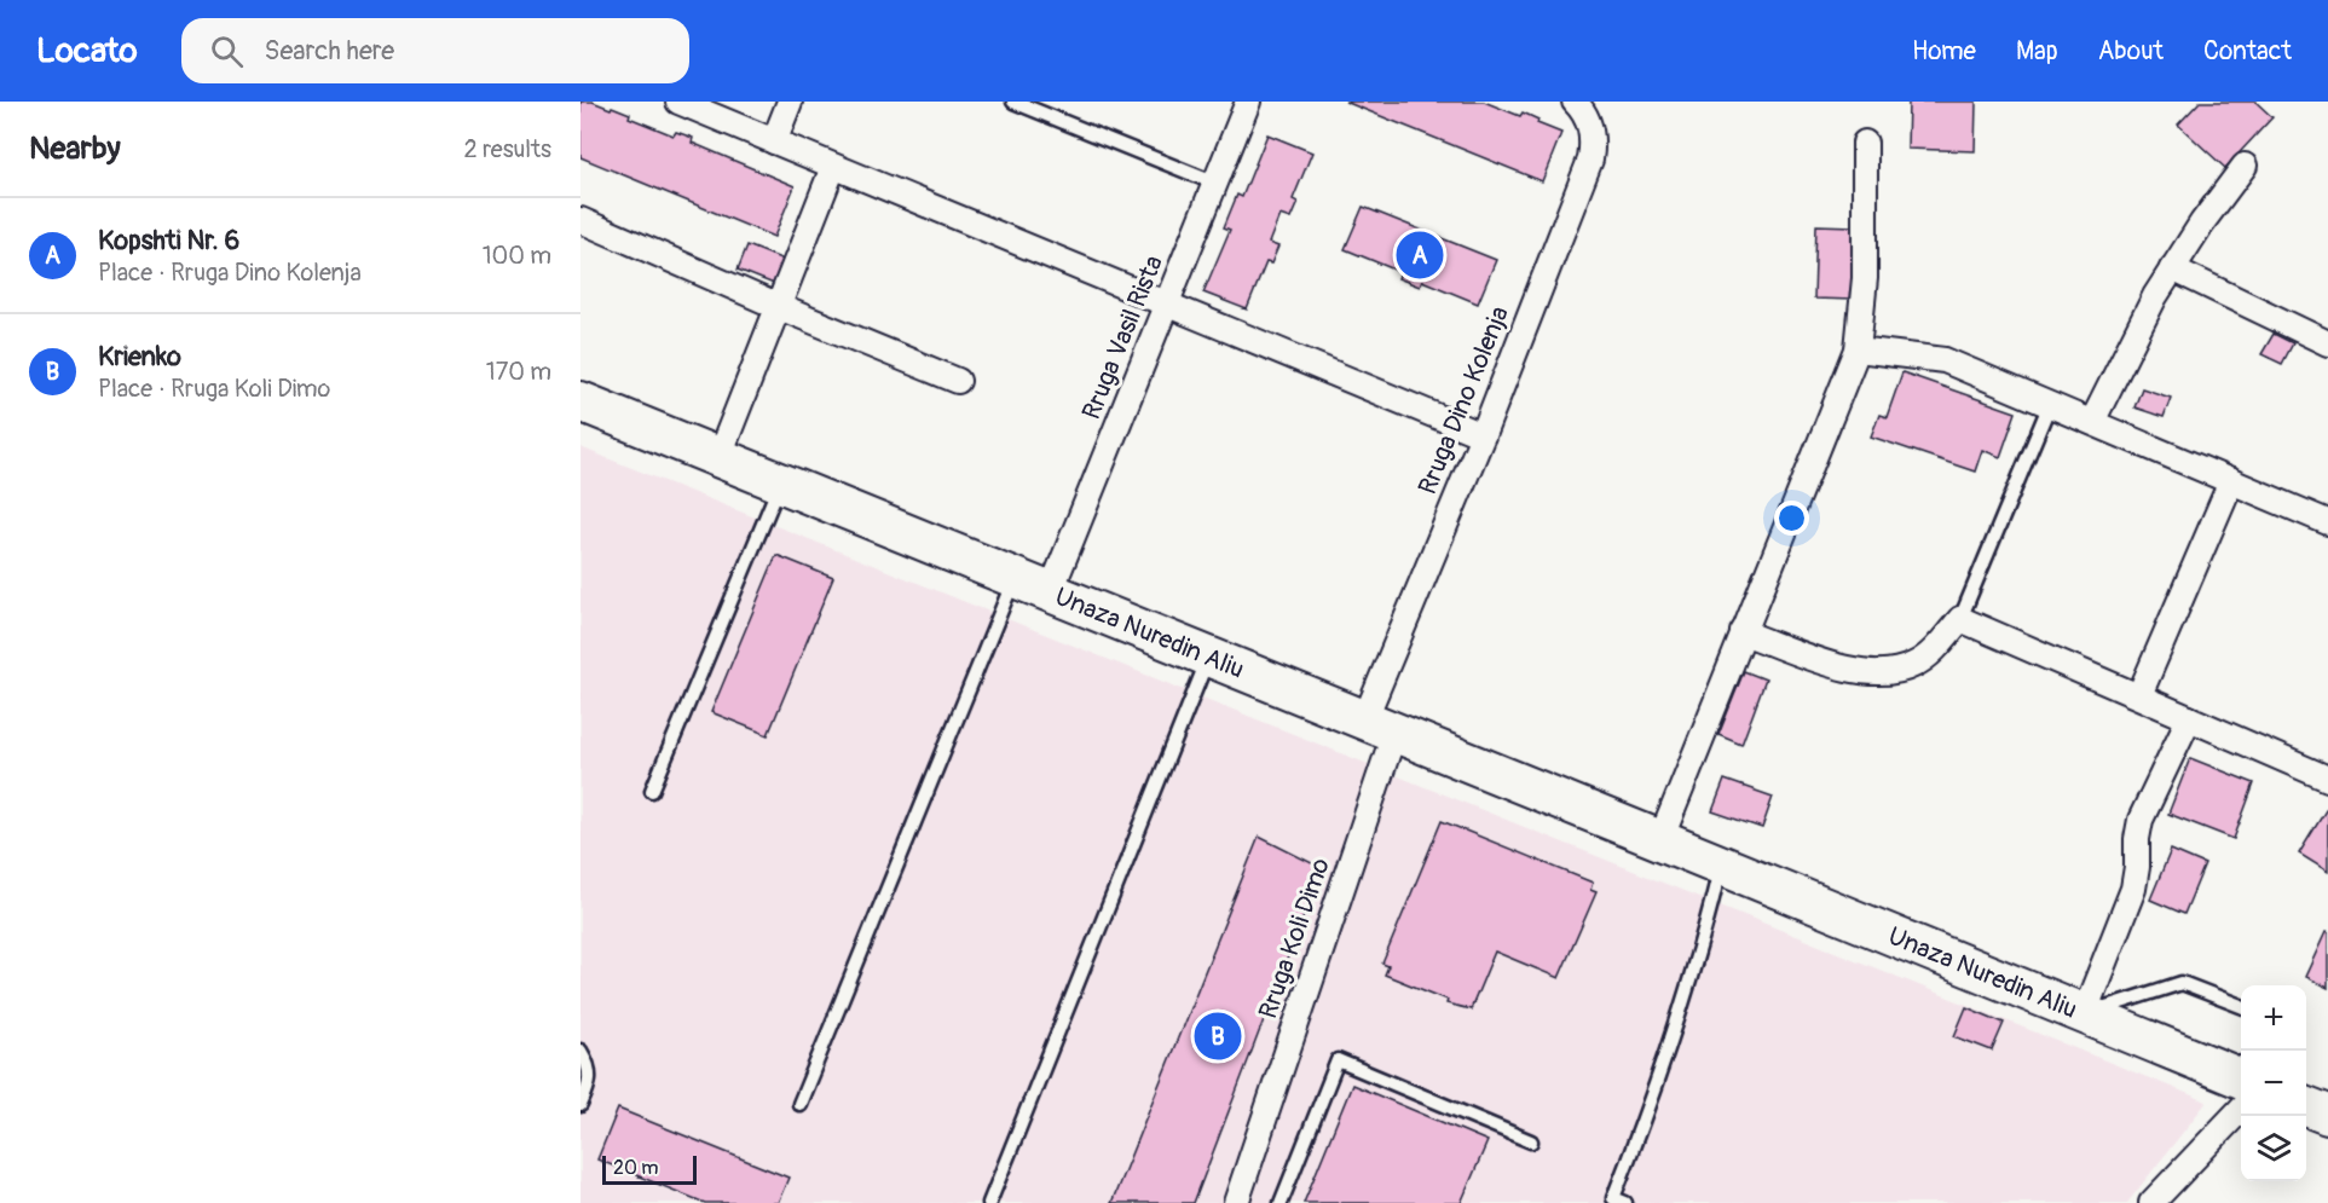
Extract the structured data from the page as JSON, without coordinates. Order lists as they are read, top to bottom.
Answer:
{
  "streets": {
    "main road": ["Unaza Nuredin Aliu"],
    "street": ["Rruga Vasil Rista", "Rruga Dino Kolenja", "Rruga Koli Dimo"]
  },
  "crossings": [
    ["Rruga Vasil Rista", "Unaza Nuredin Aliu"],
    ["Rruga Dino Kolenja", "Unaza Nuredin Aliu"],
    ["Rruga Dino Kolenja", "Rruga Koli Dimo"],
    ["Unaza Nuredin Aliu", "Rruga Koli Dimo"]
  ],
  "scale_bar": "20 m",
  "page": {
    "header": "Locato",
    "search": "Search here",
    "nav": [
      "Home",
      "Map",
      "About",
      "Contact"
    ],
    "heading": ["Nearby", "2 results"],
    "list": [
      {
        "mark": "A",
        "name": "Kopshti Nr. 6",
        "note": "Place · Rruga Dino Kolenja",
        "value": "100 m"
      },
      {
        "mark": "B",
        "name": "Krienko",
        "note": "Place · Rruga Koli Dimo",
        "value": "170 m"
      }
    ],
    "pins": ["A", "B"],
    "map_buttons": ["+", "−"],
    "scale": "20 m"
  }
}
